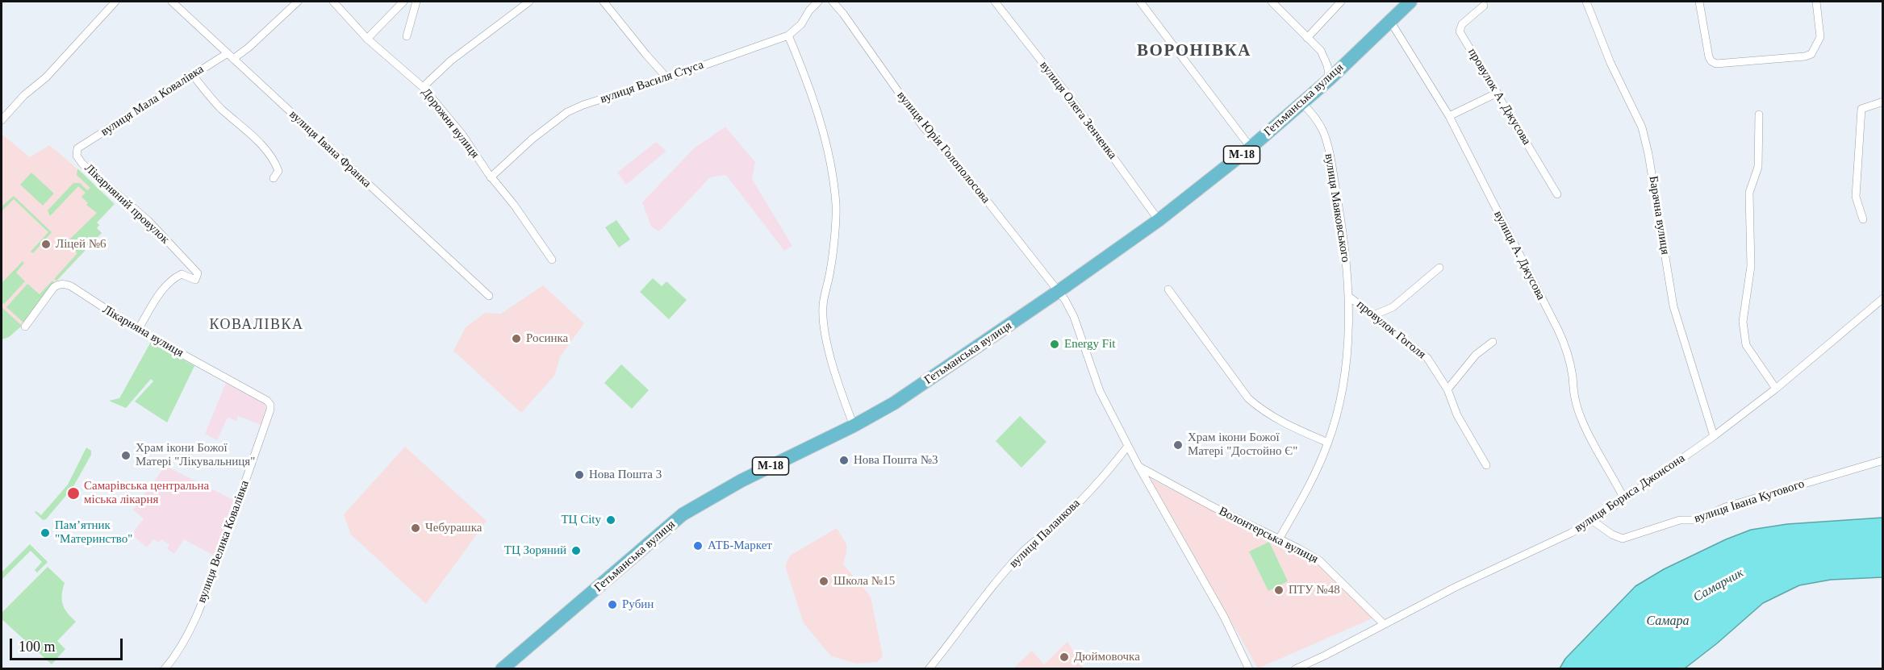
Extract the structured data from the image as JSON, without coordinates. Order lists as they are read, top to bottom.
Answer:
{
  "streets": {
    "highway": ["Гетьманська вулиця", "М-18"],
    "street": [
      "вулиця Василя Стуса",
      "провулок А. Джусова",
      "вулиця Мала Ковалівка",
      "вулиця Олега Зенченка",
      "Дорожня вулиця",
      "вулиця Юрія Голополосова",
      "вулиця Івана Франка",
      "Лікарняний провулок",
      "вулиця Маяковського",
      "Барачна вулиця",
      "вулиця А. Джусова",
      "провулок Гоголя",
      "Лікарняна вулиця",
      "вулиця Бориса Джонсона",
      "вулиця Івана Кутового",
      "вулиця Паланкова",
      "Волонтерська вулиця",
      "вулиця Велика Ковалівка"
    ]
  },
  "crossings": [
    ["вулиця Василя Стуса", "Дорожня вулиця"],
    ["Гетьманська вулиця", "вулиця Олега Зенченка"],
    ["Гетьманська вулиця", "вулиця Юрія Голополосова"],
    ["Гетьманська вулиця", "вулиця Маяковського"],
    ["Гетьманська вулиця", "вулиця А. Джусова"],
    ["вулиця Мала Ковалівка", "вулиця Івана Франка"],
    ["вулиця Мала Ковалівка", "Лікарняний провулок"],
    ["Лікарняний провулок", "Лікарняна вулиця"],
    ["вулиця Маяковського", "провулок Гоголя"],
    ["вулиця Маяковського", "Волонтерська вулиця"],
    ["Барачна вулиця", "вулиця Бориса Джонсона"],
    ["вулиця А. Джусова", "вулиця Бориса Джонсона"],
    ["Лікарняна вулиця", "вулиця Велика Ковалівка"],
    ["вулиця Бориса Джонсона", "вулиця Івана Кутового"],
    ["вулиця Бориса Джонсона", "Волонтерська вулиця"]
  ],
  "districts": ["ВОРОНІВКА", "КОВАЛІВКА"],
  "water": ["Самарчик", "Самара"],
  "places": [
    "Ліцей №6",
    "Росинка",
    "Energy Fit",
    "Храм ікони Божої Матері \"Достойно Є\"",
    "Храм ікони Божої Матері \"Лікувальниця\"",
    "Нова Пошта №3",
    "Нова Пошта 3",
    "Самарівська центральна міська лікарня",
    "ТЦ City",
    "Чебурашка",
    "Пам’ятник \"Материнство\"",
    "АТБ-Маркет",
    "ТЦ Зоряний",
    "Школа №15",
    "ПТУ №48",
    "Рубин",
    "Дюймовочка"
  ],
  "scale_bar": "100 m"
}
